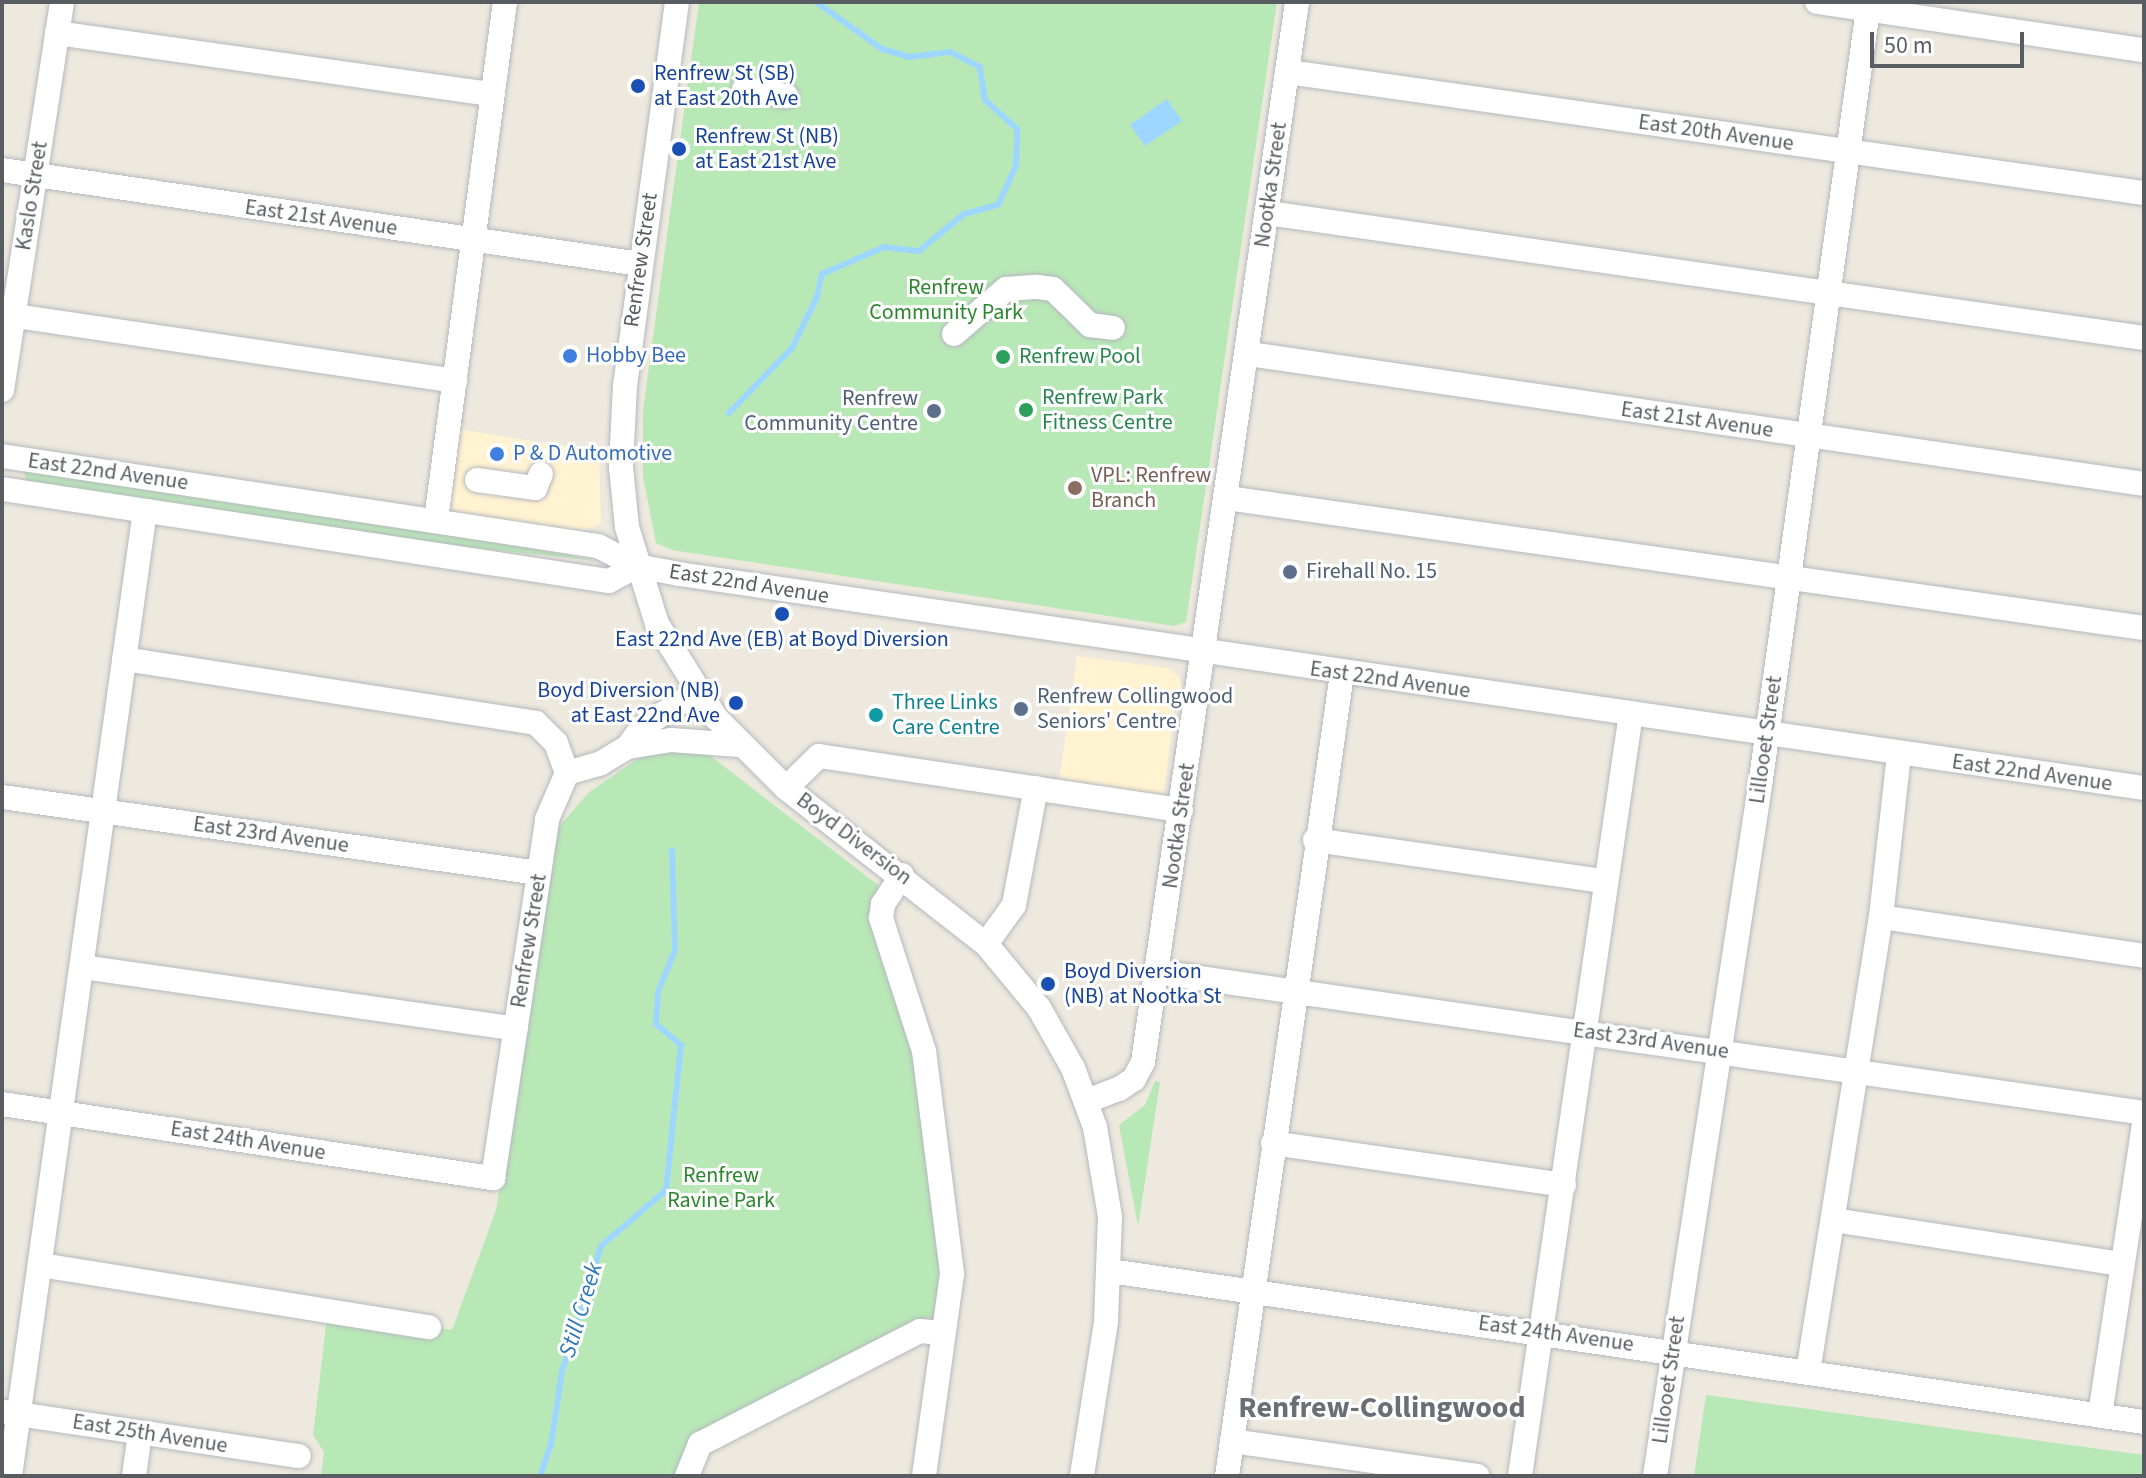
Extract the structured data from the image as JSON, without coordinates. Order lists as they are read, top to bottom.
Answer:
{
  "streets": {
    "street": [
      "East 20th Avenue",
      "Nootka Street",
      "Kaslo Street",
      "East 21st Avenue",
      "Renfrew Street",
      "East 22nd Avenue",
      "Lillooet Street",
      "East 23rd Avenue",
      "Boyd Diversion",
      "East 24th Avenue",
      "East 25th Avenue"
    ]
  },
  "crossings": [
    ["East 20th Avenue", "Nootka Street"],
    ["East 20th Avenue", "Lillooet Street"],
    ["Nootka Street", "East 21st Avenue"],
    ["Nootka Street", "East 22nd Avenue"],
    ["Nootka Street", "East 23rd Avenue"],
    ["Nootka Street", "Boyd Diversion"],
    ["Kaslo Street", "East 21st Avenue"],
    ["East 21st Avenue", "Renfrew Street"],
    ["East 21st Avenue", "Lillooet Street"],
    ["Renfrew Street", "East 22nd Avenue"],
    ["Renfrew Street", "East 23rd Avenue"],
    ["Renfrew Street", "Boyd Diversion"],
    ["Renfrew Street", "East 24th Avenue"],
    ["East 22nd Avenue", "Lillooet Street"],
    ["East 22nd Avenue", "Boyd Diversion"],
    ["Lillooet Street", "East 23rd Avenue"],
    ["Lillooet Street", "East 24th Avenue"]
  ],
  "districts": ["Renfrew-Collingwood"],
  "water": ["Still Creek"],
  "parks": ["Renfrew Community Park", "Renfrew Ravine Park"],
  "places": [
    "Renfrew St (SB) at East 20th Ave",
    "Renfrew St (NB) at East 21st Ave",
    "Hobby Bee",
    "Renfrew Pool",
    "Renfrew Park Fitness Centre",
    "Renfrew Community Centre",
    "P & D Automotive",
    "VPL: Renfrew Branch",
    "Firehall No. 15",
    "East 22nd Ave (EB) at Boyd Diversion",
    "Boyd Diversion (NB) at East 22nd Ave",
    "Renfrew Collingwood Seniors' Centre",
    "Three Links Care Centre",
    "Boyd Diversion (NB) at Nootka St"
  ],
  "scale_bar": "50 m"
}
